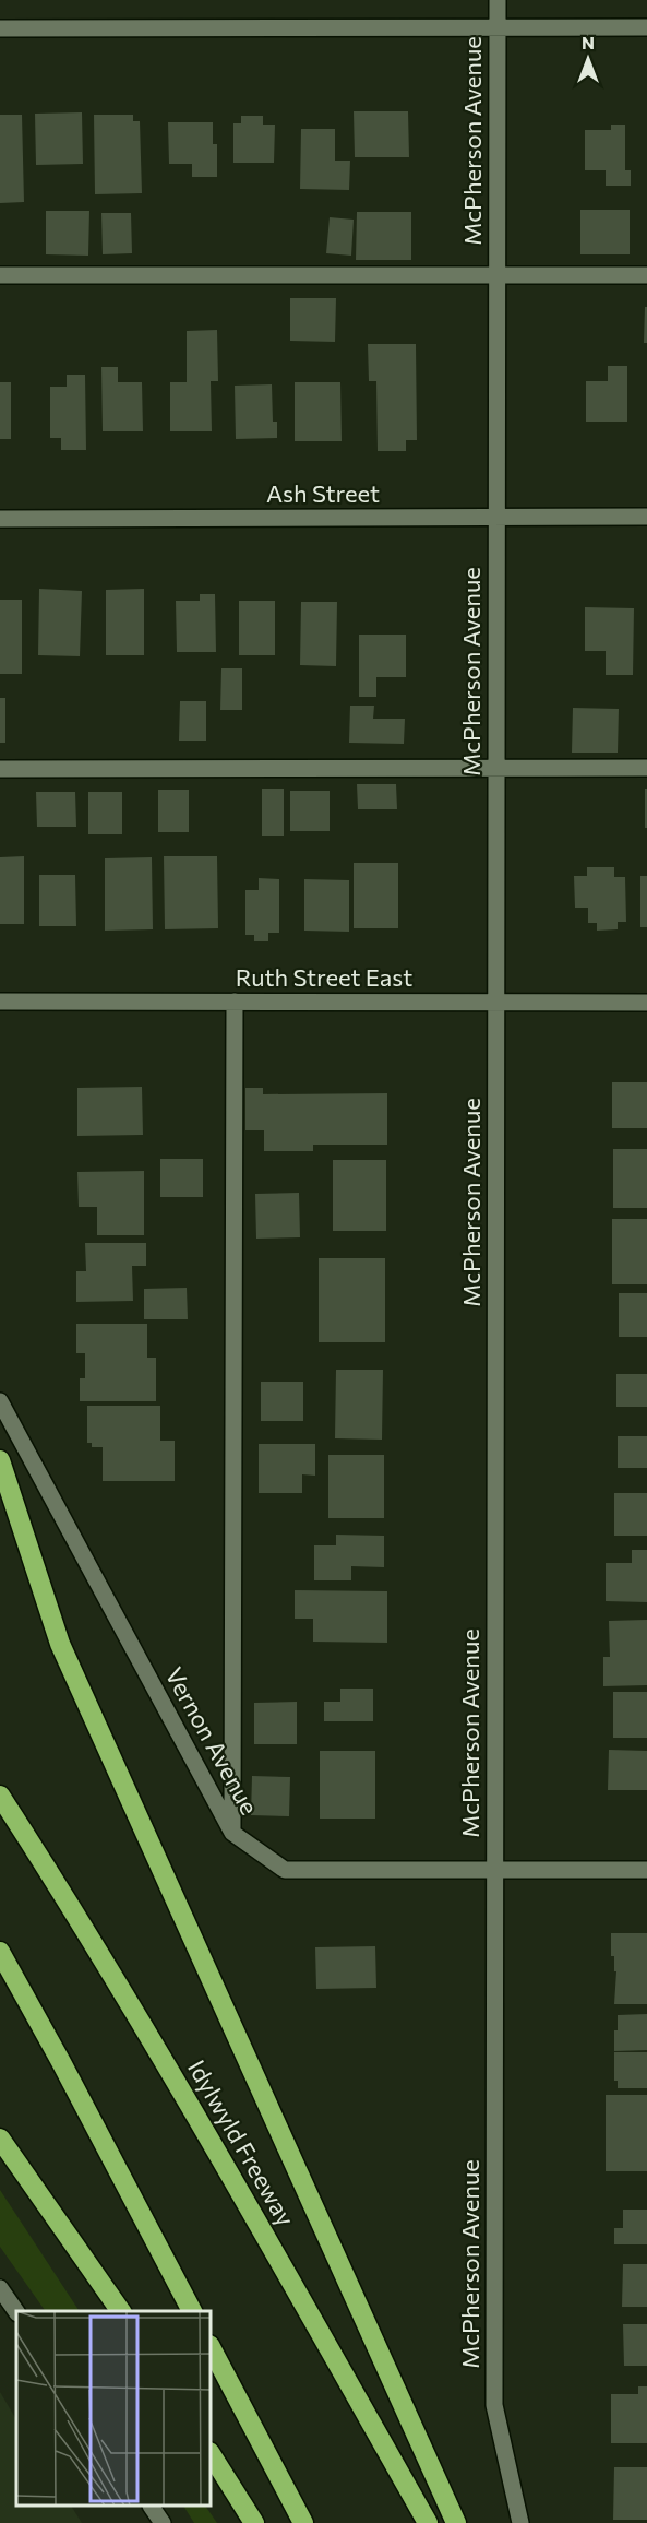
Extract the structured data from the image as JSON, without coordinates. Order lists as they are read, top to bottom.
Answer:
{
  "streets": {
    "highway": ["Idylwyld Freeway"],
    "street": [
      "McPherson Avenue",
      "Ash Street",
      "Ruth Street East",
      "Vernon Avenue"
    ]
  },
  "crossings": [
    ["McPherson Avenue", "Ash Street"],
    ["McPherson Avenue", "Ruth Street East"],
    ["McPherson Avenue", "Vernon Avenue"]
  ],
  "north": "top"
}
